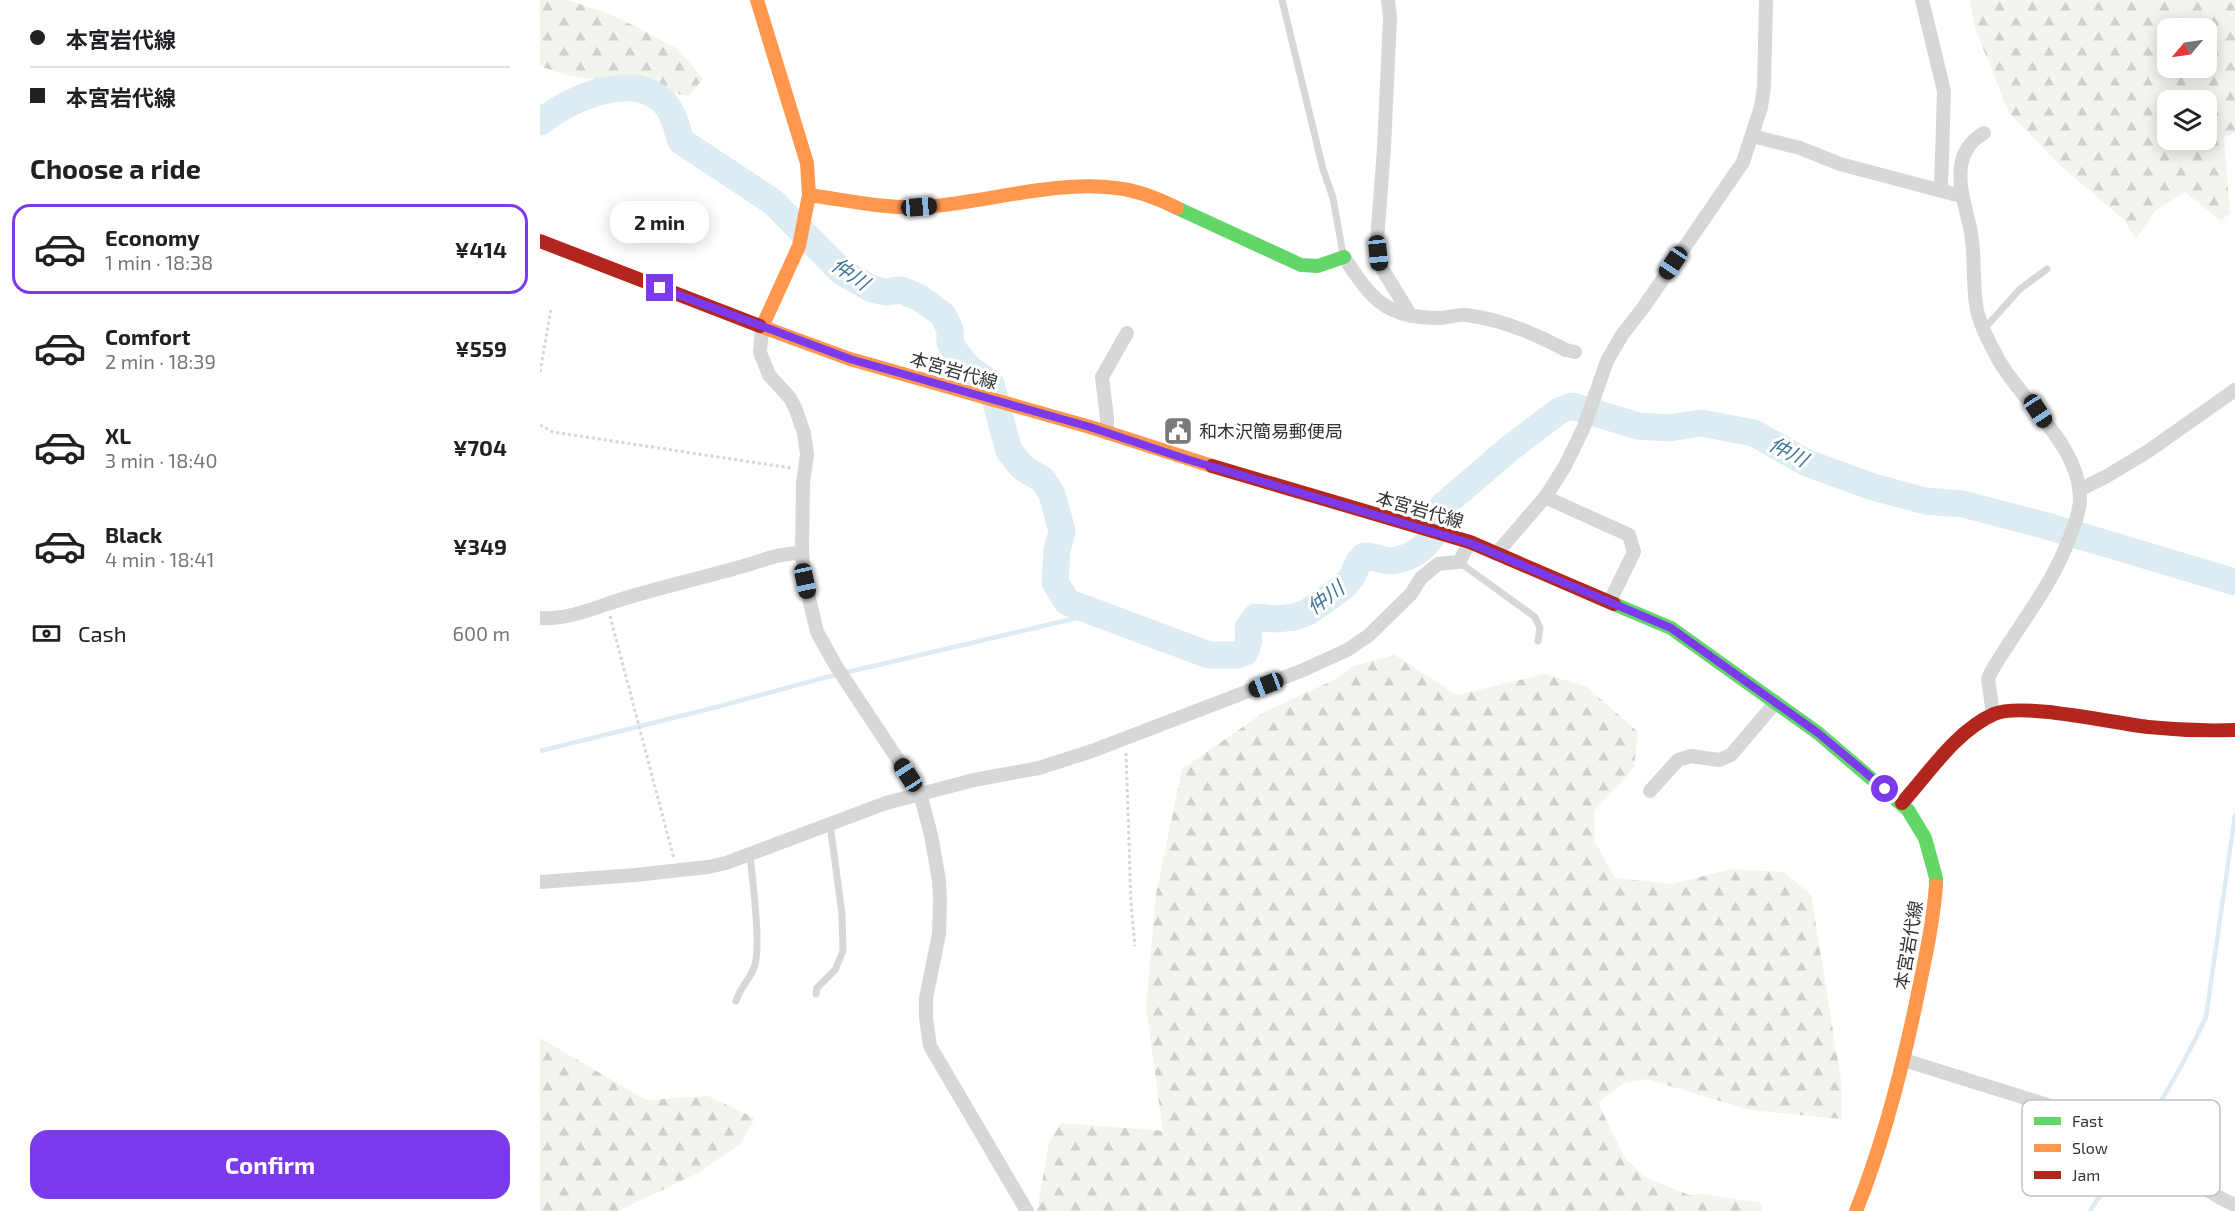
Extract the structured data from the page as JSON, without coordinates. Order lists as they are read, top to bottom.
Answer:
{
  "streets": {
    "main road": ["本宮岩代線"]
  },
  "water": ["仲川"],
  "places": {
    "public building": ["和木沢簡易郵便局"]
  },
  "legend": ["Fast", "Slow", "Jam"],
  "north": "bottom left",
  "page": {
    "banner": ["本宮岩代線", "本宮岩代線"],
    "heading": "Choose a ride",
    "bubble": "2 min",
    "list": [
      {
        "name": "Economy",
        "note": "1 min · 18:38",
        "value": "¥414"
      },
      {
        "name": "Comfort",
        "note": "2 min · 18:39",
        "value": "¥559"
      },
      {
        "name": "XL",
        "note": "3 min · 18:40",
        "value": "¥704"
      },
      {
        "name": "Black",
        "note": "4 min · 18:41",
        "value": "¥349"
      }
    ],
    "pay": ["Cash", "600 m"],
    "buttons": "Confirm"
  }
}
